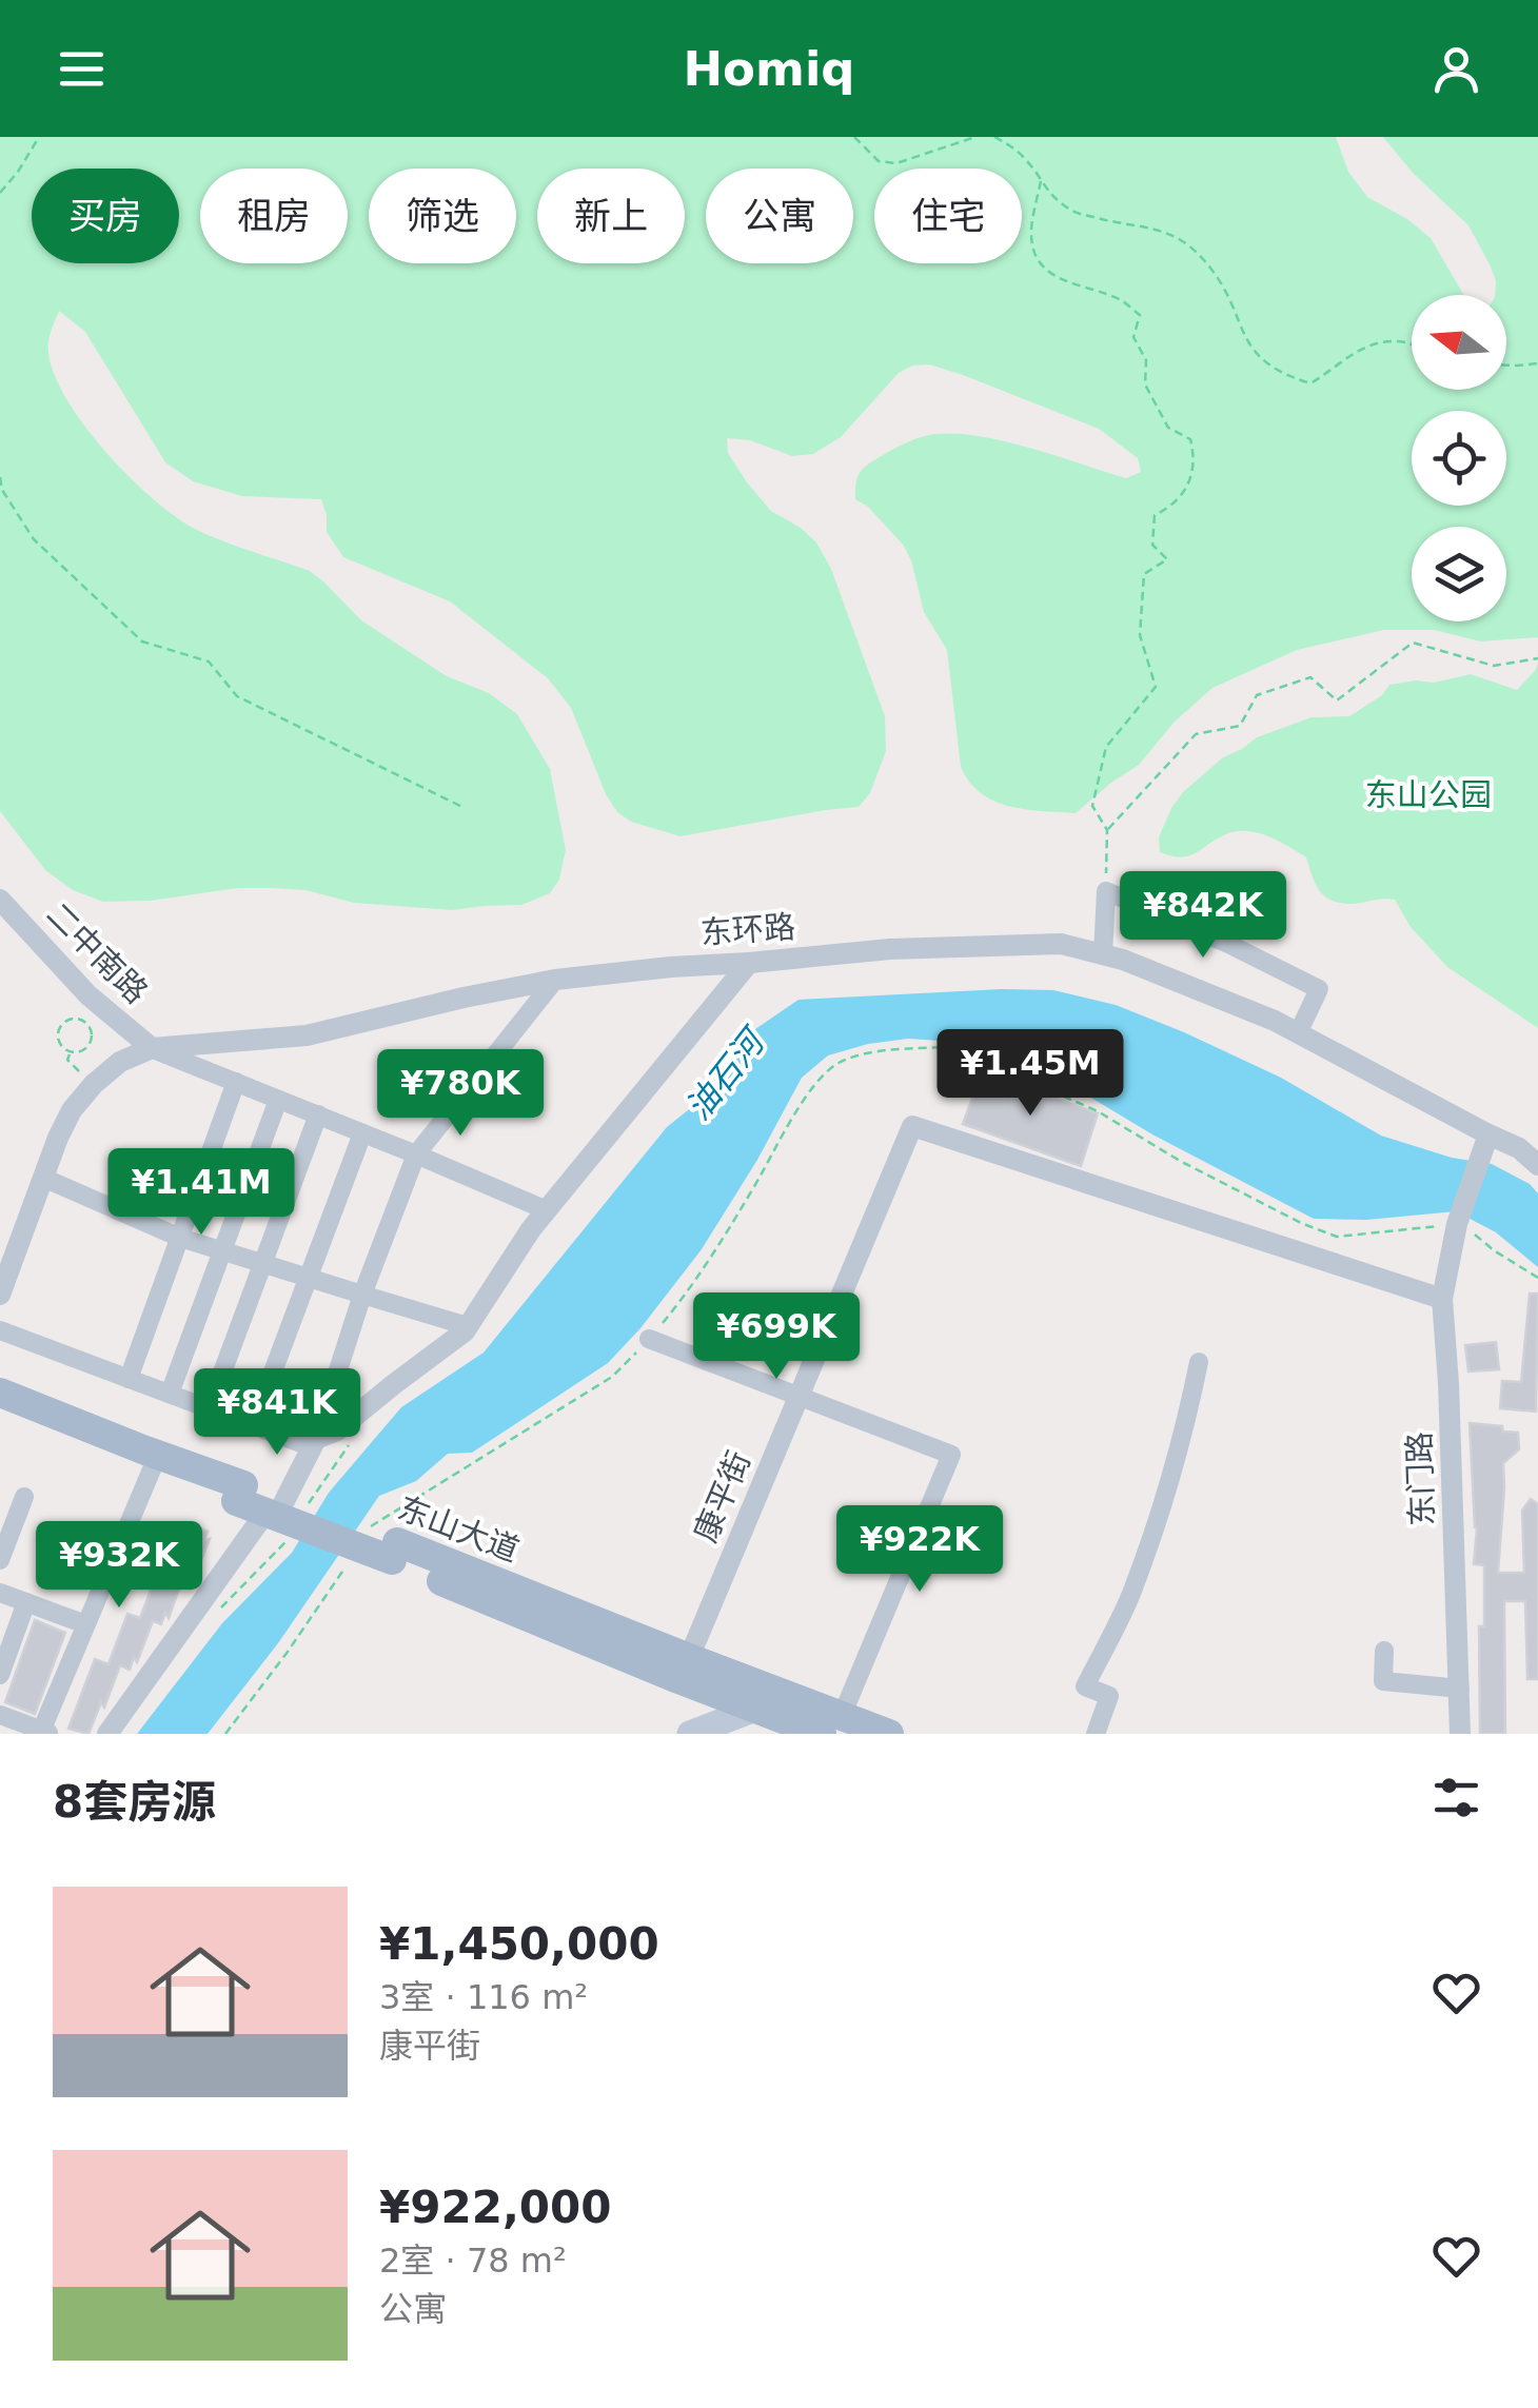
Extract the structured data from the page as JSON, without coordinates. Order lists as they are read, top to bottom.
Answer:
{
  "streets": {
    "main road": ["东山大道"],
    "street": [
      "东环路",
      "二中南路",
      "东门路",
      "康平街"
    ]
  },
  "crossings": [
    ["东环路", "二中南路"],
    ["东环路", "东门路"],
    ["东门路", "康平街"],
    ["康平街", "东山大道"]
  ],
  "water": ["油石河"],
  "parks": ["东山公园"],
  "north": "left",
  "page": {
    "header": "Homiq",
    "chip": [
      "买房",
      "租房",
      "筛选",
      "新上",
      "公寓",
      "住宅"
    ],
    "price": [
      "¥842K",
      "¥1.45M",
      "¥780K",
      "¥1.41M",
      "¥699K",
      "¥841K",
      "¥922K",
      "¥932K"
    ],
    "heading": "8套房源",
    "list": [
      {
        "name": "¥1,450,000",
        "note": "3室 · 116 m² · 康平街"
      },
      {
        "name": "¥922,000",
        "note": "2室 · 78 m² · 公寓"
      }
    ]
  }
}
